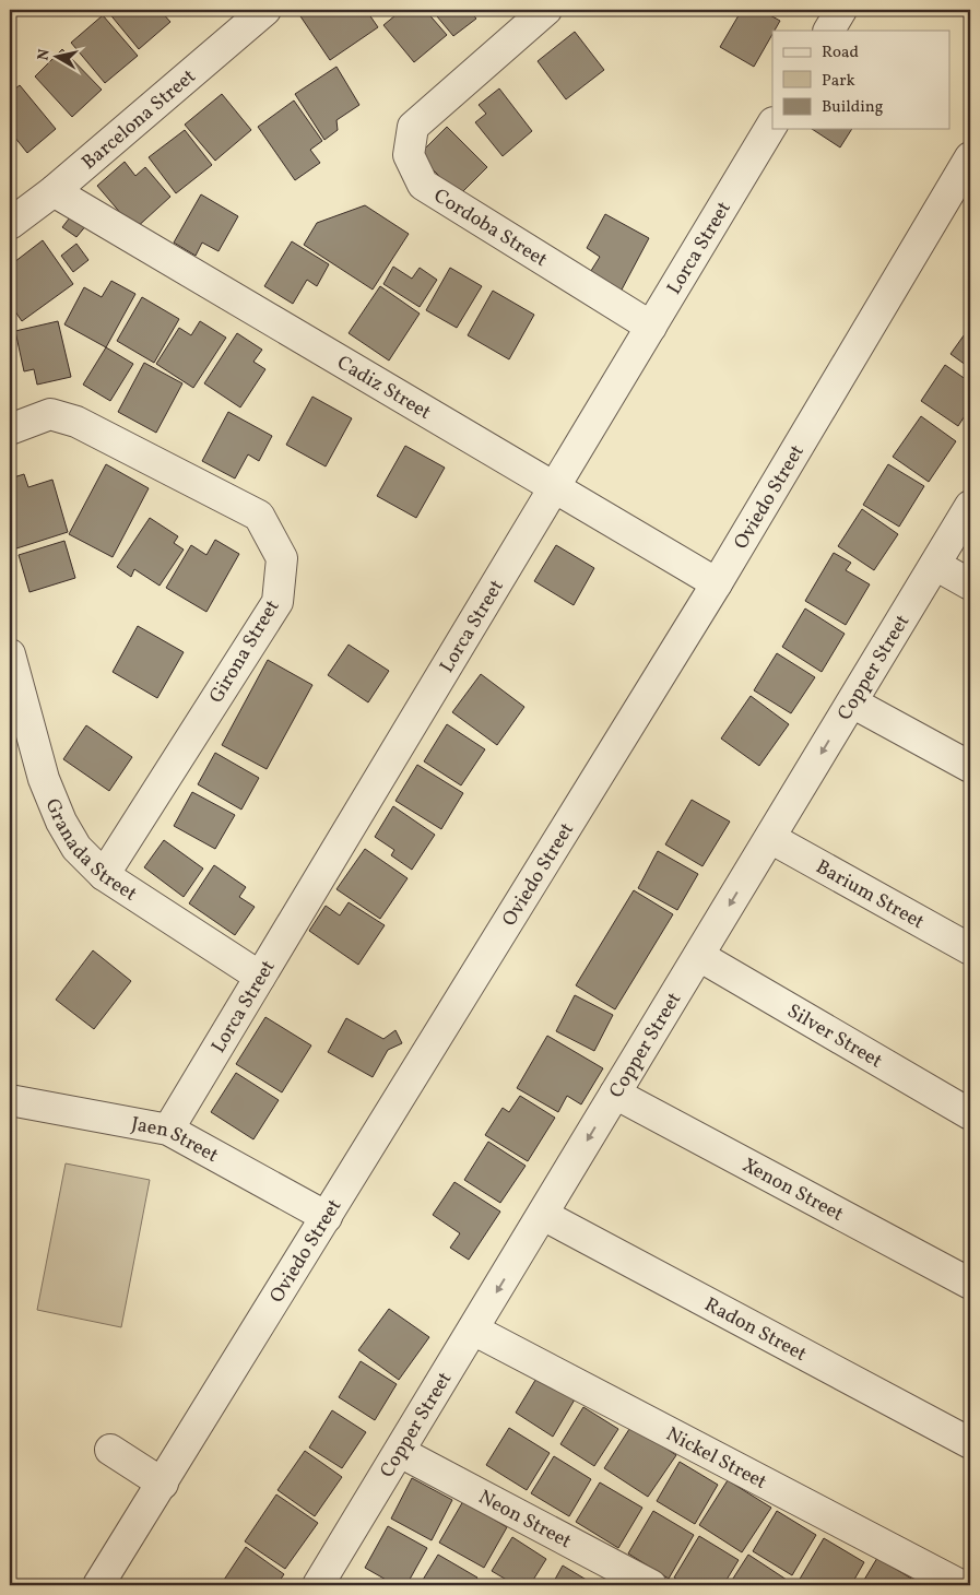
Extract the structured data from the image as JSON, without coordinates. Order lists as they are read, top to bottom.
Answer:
{
  "streets": {
    "street": [
      "Barcelona Street",
      "Cordoba Street",
      "Lorca Street",
      "Cadiz Street",
      "Oviedo Street",
      "Girona Street",
      "Copper Street",
      "Granada Street",
      "Barium Street",
      "Silver Street",
      "Jaen Street",
      "Xenon Street",
      "Radon Street",
      "Nickel Street",
      "Neon Street"
    ]
  },
  "crossings": [
    ["Barcelona Street", "Cadiz Street"],
    ["Cordoba Street", "Lorca Street"],
    ["Lorca Street", "Cadiz Street"],
    ["Lorca Street", "Granada Street"],
    ["Lorca Street", "Jaen Street"],
    ["Cadiz Street", "Oviedo Street"],
    ["Oviedo Street", "Jaen Street"],
    ["Girona Street", "Granada Street"],
    ["Copper Street", "Barium Street"],
    ["Copper Street", "Silver Street"],
    ["Copper Street", "Xenon Street"],
    ["Copper Street", "Radon Street"],
    ["Copper Street", "Nickel Street"],
    ["Copper Street", "Neon Street"]
  ],
  "one_way": ["Copper Street"],
  "legend": ["Road", "Park", "Building"],
  "north": "left"
}
